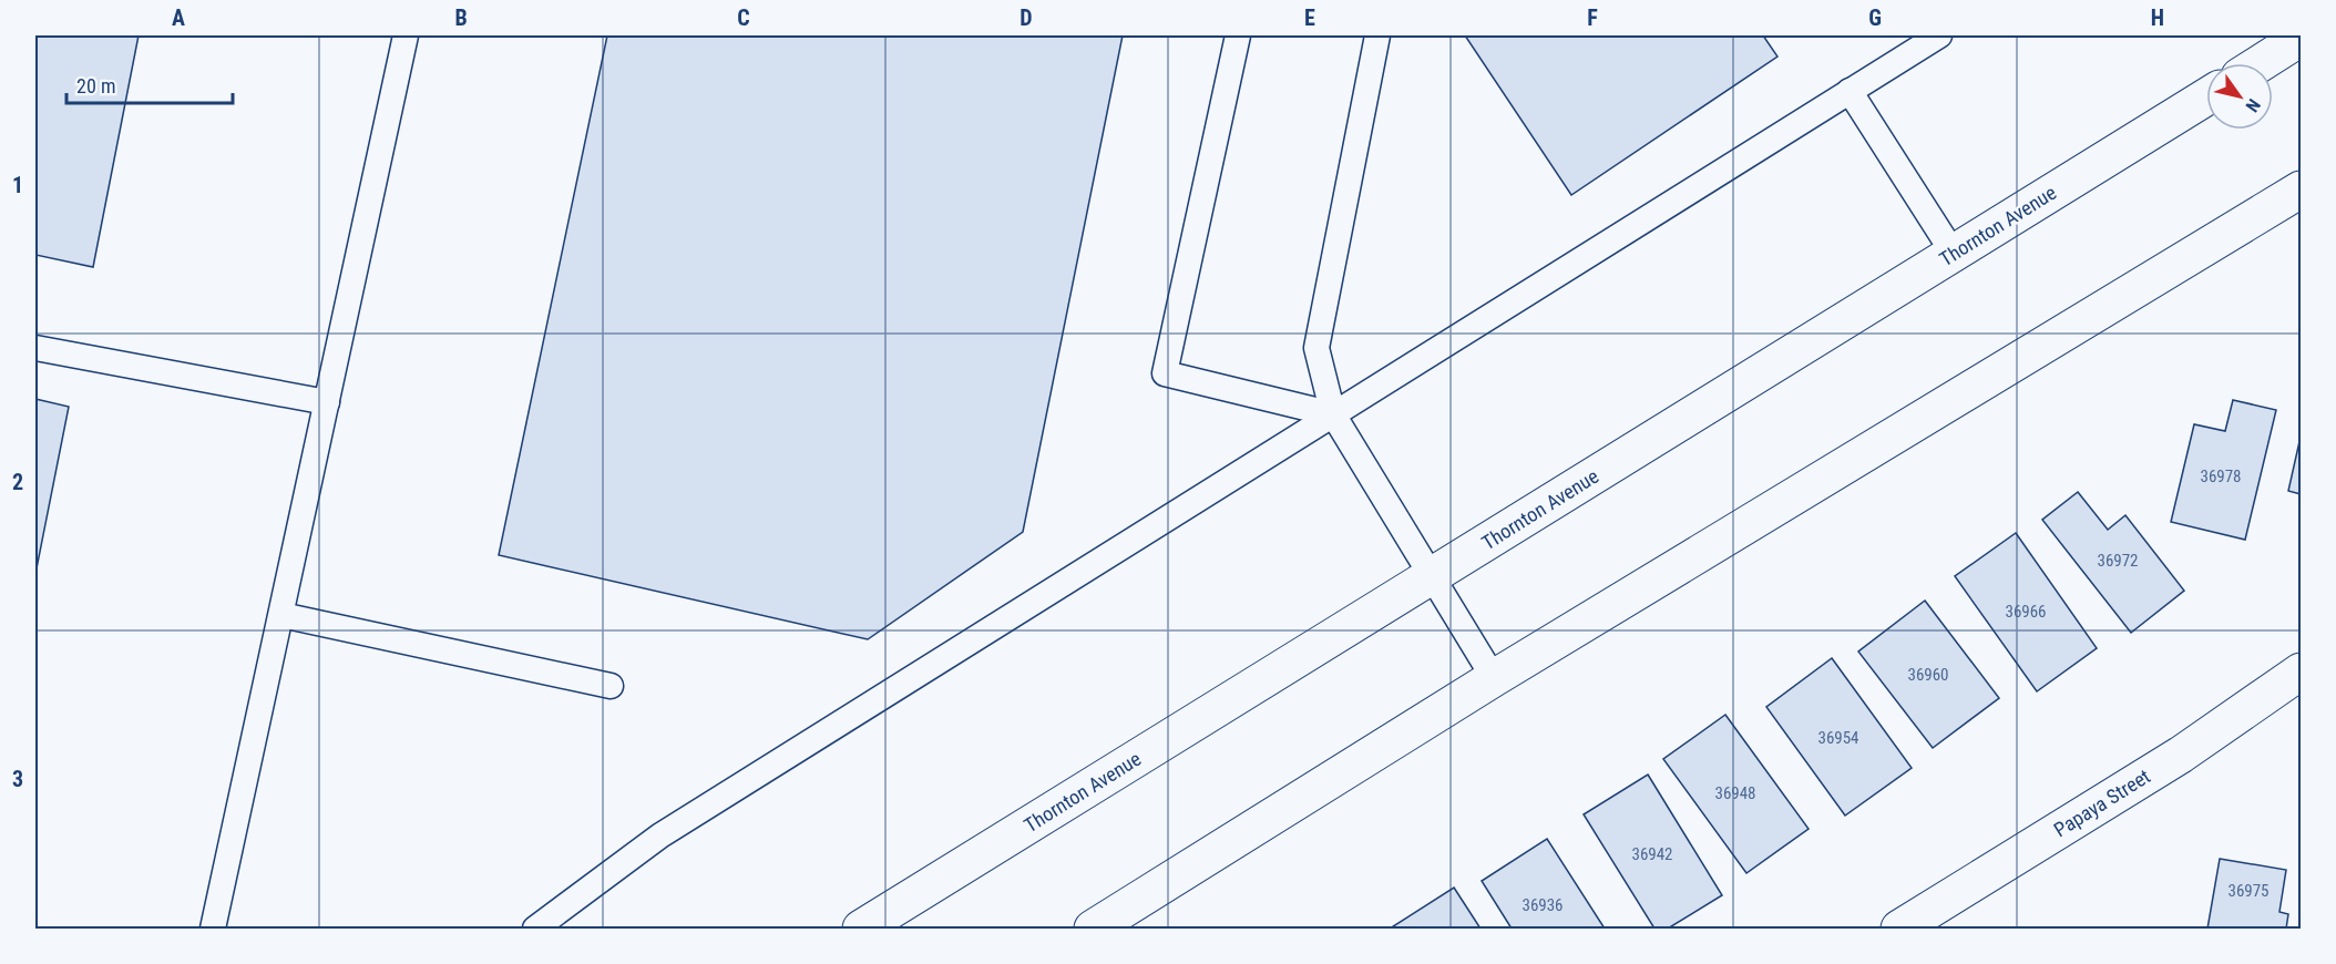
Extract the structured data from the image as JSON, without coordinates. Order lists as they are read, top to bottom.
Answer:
{
  "streets": {
    "main road": ["Thornton Avenue", "Papaya Street"]
  },
  "house_numbers": [
    "36978",
    "36972",
    "36966",
    "36960",
    "36954",
    "36948",
    "36942",
    "36975",
    "36936"
  ],
  "scale_bar": "20 m",
  "north": "bottom right",
  "grid": {
    "columns": [
      "A",
      "B",
      "C",
      "D",
      "E",
      "F",
      "G",
      "H"
    ],
    "rows": ["1", "2", "3"]
  }
}
